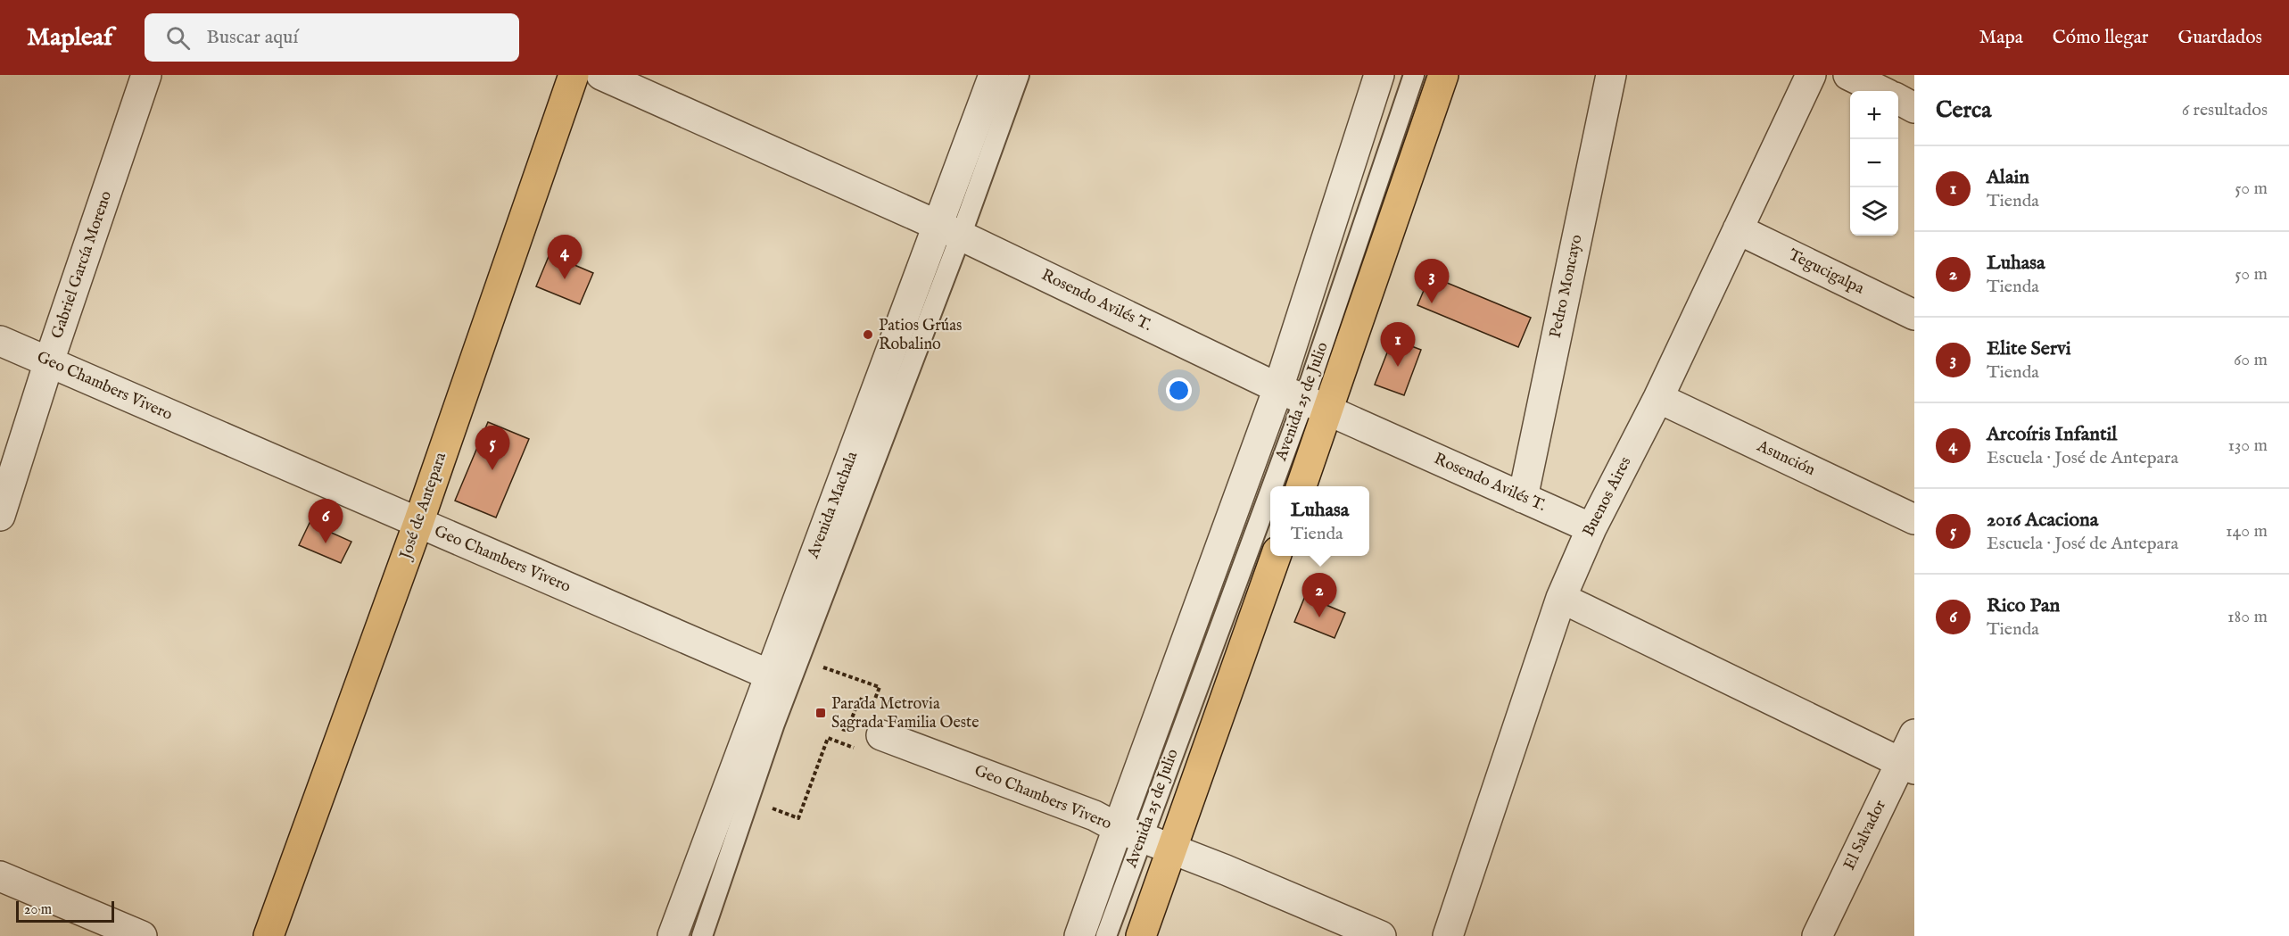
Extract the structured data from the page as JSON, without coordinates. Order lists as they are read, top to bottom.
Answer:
{
  "streets": {
    "main road": ["Avenida 25 de Julio", "José de Antepara"],
    "street": [
      "Gabriel García Moreno",
      "Tegucigalpa",
      "Pedro Moncayo",
      "Rosendo Avilés T.",
      "Geo Chambers Vivero",
      "Asunción",
      "Buenos Aires",
      "Avenida Machala",
      "El Salvador"
    ]
  },
  "crossings": [
    ["Gabriel García Moreno", "Geo Chambers Vivero"],
    ["Tegucigalpa", "Buenos Aires"],
    ["Pedro Moncayo", "Rosendo Avilés T."],
    ["Rosendo Avilés T.", "Avenida 25 de Julio"],
    ["Rosendo Avilés T.", "Buenos Aires"],
    ["Rosendo Avilés T.", "Avenida Machala"],
    ["Geo Chambers Vivero", "Avenida 25 de Julio"],
    ["Geo Chambers Vivero", "Avenida Machala"],
    ["Geo Chambers Vivero", "José de Antepara"],
    ["Asunción", "Buenos Aires"]
  ],
  "places": {
    "other": ["Patios Grúas Robalino"],
    "transit": ["Parada Metrovia Sagrada Familia Oeste"]
  },
  "scale_bar": "20 m",
  "page": {
    "header": "Mapleaf",
    "search": "Buscar aquí",
    "nav": ["Mapa", "Cómo llegar", "Guardados"],
    "heading": ["Cerca", "6 resultados"],
    "map_buttons": ["+", "−"],
    "list": [
      {
        "mark": "1",
        "name": "Alain",
        "note": "Tienda",
        "value": "50 m"
      },
      {
        "mark": "2",
        "name": "Luhasa",
        "note": "Tienda",
        "value": "50 m"
      },
      {
        "mark": "3",
        "name": "Elite Servi",
        "note": "Tienda",
        "value": "60 m"
      },
      {
        "mark": "4",
        "name": "Arcoíris Infantil",
        "note": "Escuela · José de Antepara",
        "value": "130 m"
      },
      {
        "mark": "5",
        "name": "2016 Acaciona",
        "note": "Escuela · José de Antepara",
        "value": "140 m"
      },
      {
        "mark": "6",
        "name": "Rico Pan",
        "note": "Tienda",
        "value": "180 m"
      }
    ],
    "pins": [
      "4",
      "3",
      "1",
      "5",
      "6",
      "2"
    ],
    "popup": ["Luhasa", "Tienda"],
    "scale": "20 m"
  }
}
